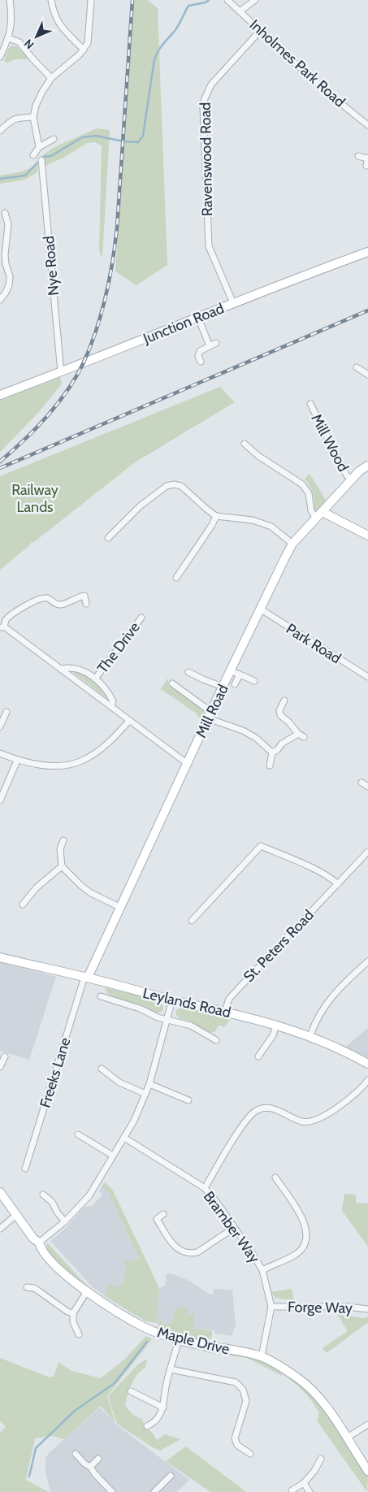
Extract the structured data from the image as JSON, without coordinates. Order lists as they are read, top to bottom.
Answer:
{
  "streets": {
    "street": [
      "Inholmes Park Road",
      "Ravenswood Road",
      "Nye Road",
      "Junction Road",
      "Mill Wood",
      "Park Road",
      "The Drive",
      "Mill Road",
      "St. Peters Road",
      "Leylands Road",
      "Freeks Lane",
      "Bramber Way",
      "Forge Way",
      "Maple Drive"
    ]
  },
  "crossings": [
    ["Inholmes Park Road", "Ravenswood Road"],
    ["Ravenswood Road", "Junction Road"],
    ["Nye Road", "Junction Road"],
    ["Mill Wood", "Mill Road"],
    ["Park Road", "Mill Road"],
    ["Mill Road", "Leylands Road"],
    ["Mill Road", "Freeks Lane"],
    ["St. Peters Road", "Leylands Road"],
    ["Leylands Road", "Freeks Lane"],
    ["Bramber Way", "Forge Way"],
    ["Bramber Way", "Maple Drive"]
  ],
  "parks": ["Railway Lands"],
  "north": "bottom left"
}
